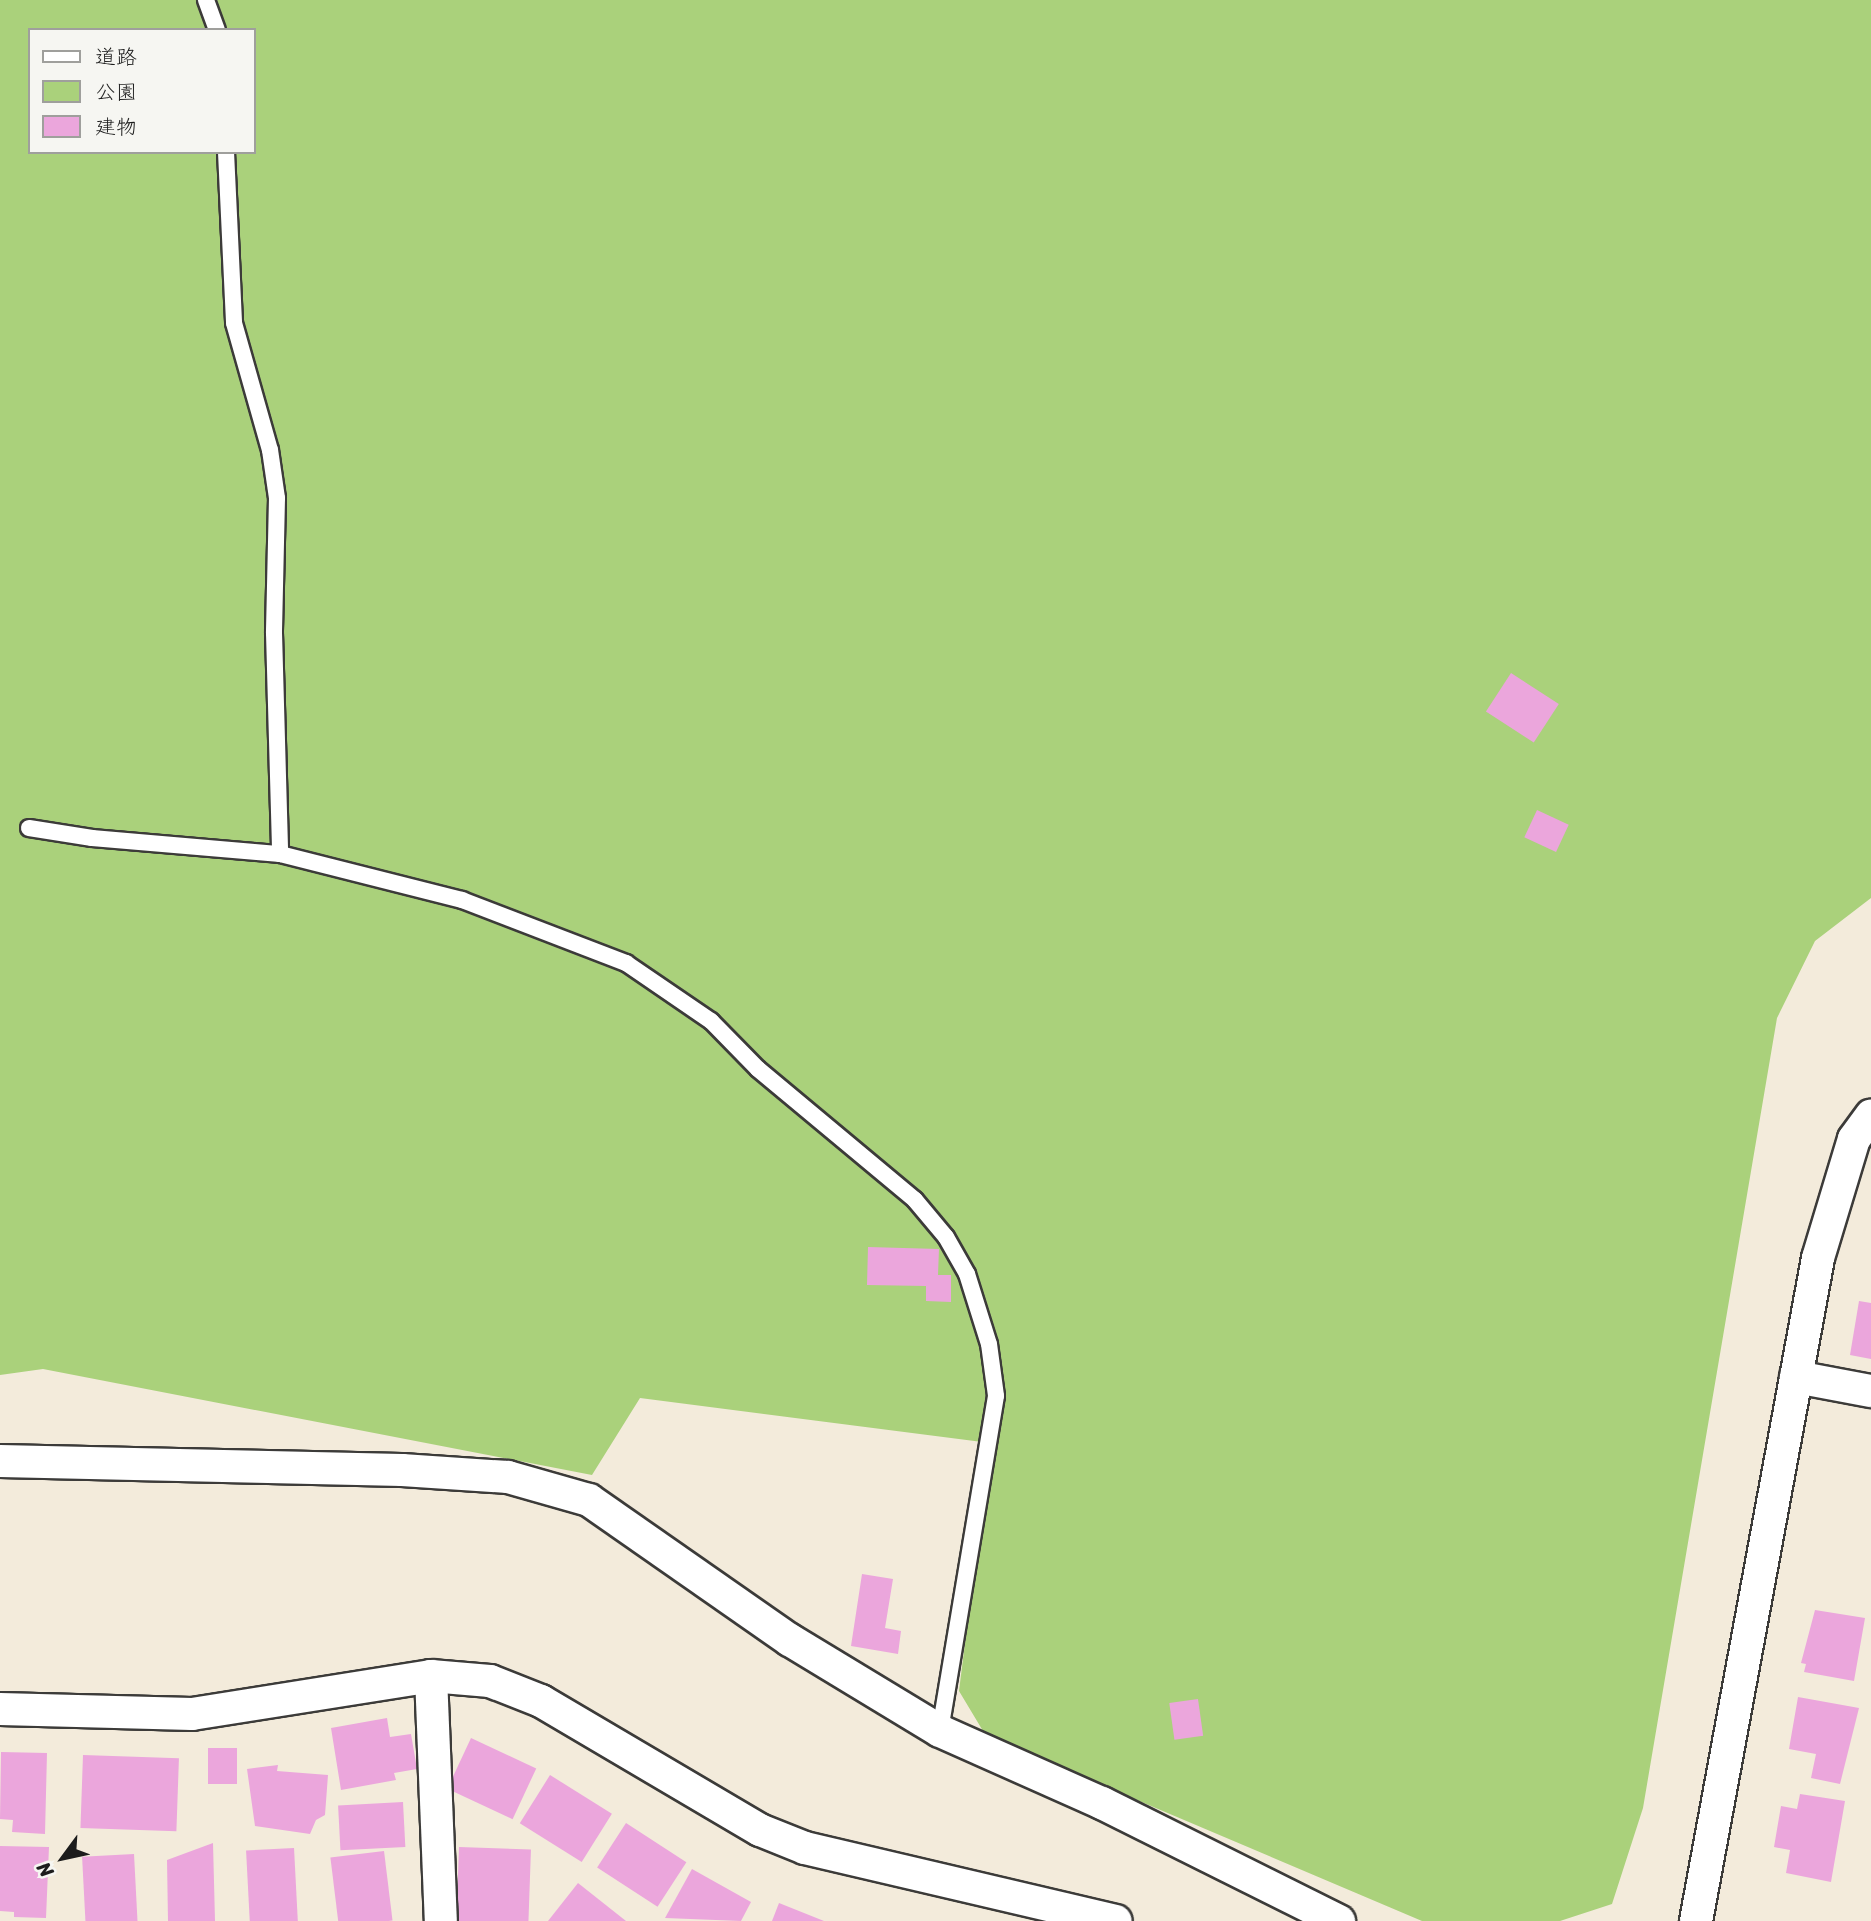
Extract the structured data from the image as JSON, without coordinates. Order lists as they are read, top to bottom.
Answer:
{
  "legend": ["道路", "公園", "建物"],
  "north": "bottom left"
}
